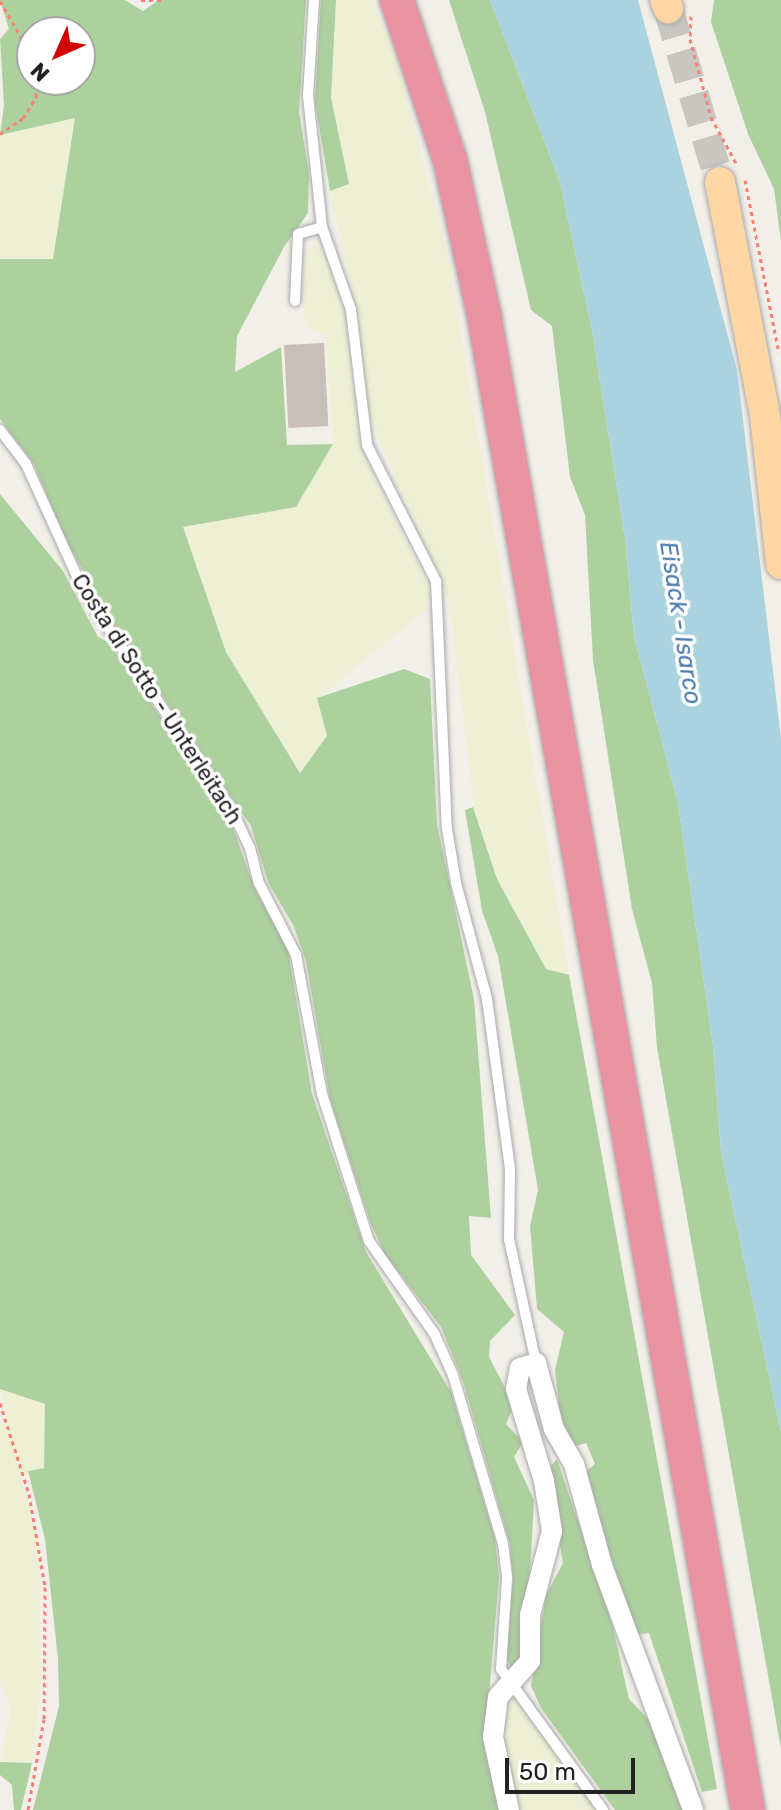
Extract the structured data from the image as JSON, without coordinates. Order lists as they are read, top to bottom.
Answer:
{
  "streets": {
    "lane": ["Costa di Sotto - Unterleitach"]
  },
  "water": ["Eisack - Isarco"],
  "scale_bar": "50 m",
  "north": "bottom left"
}
